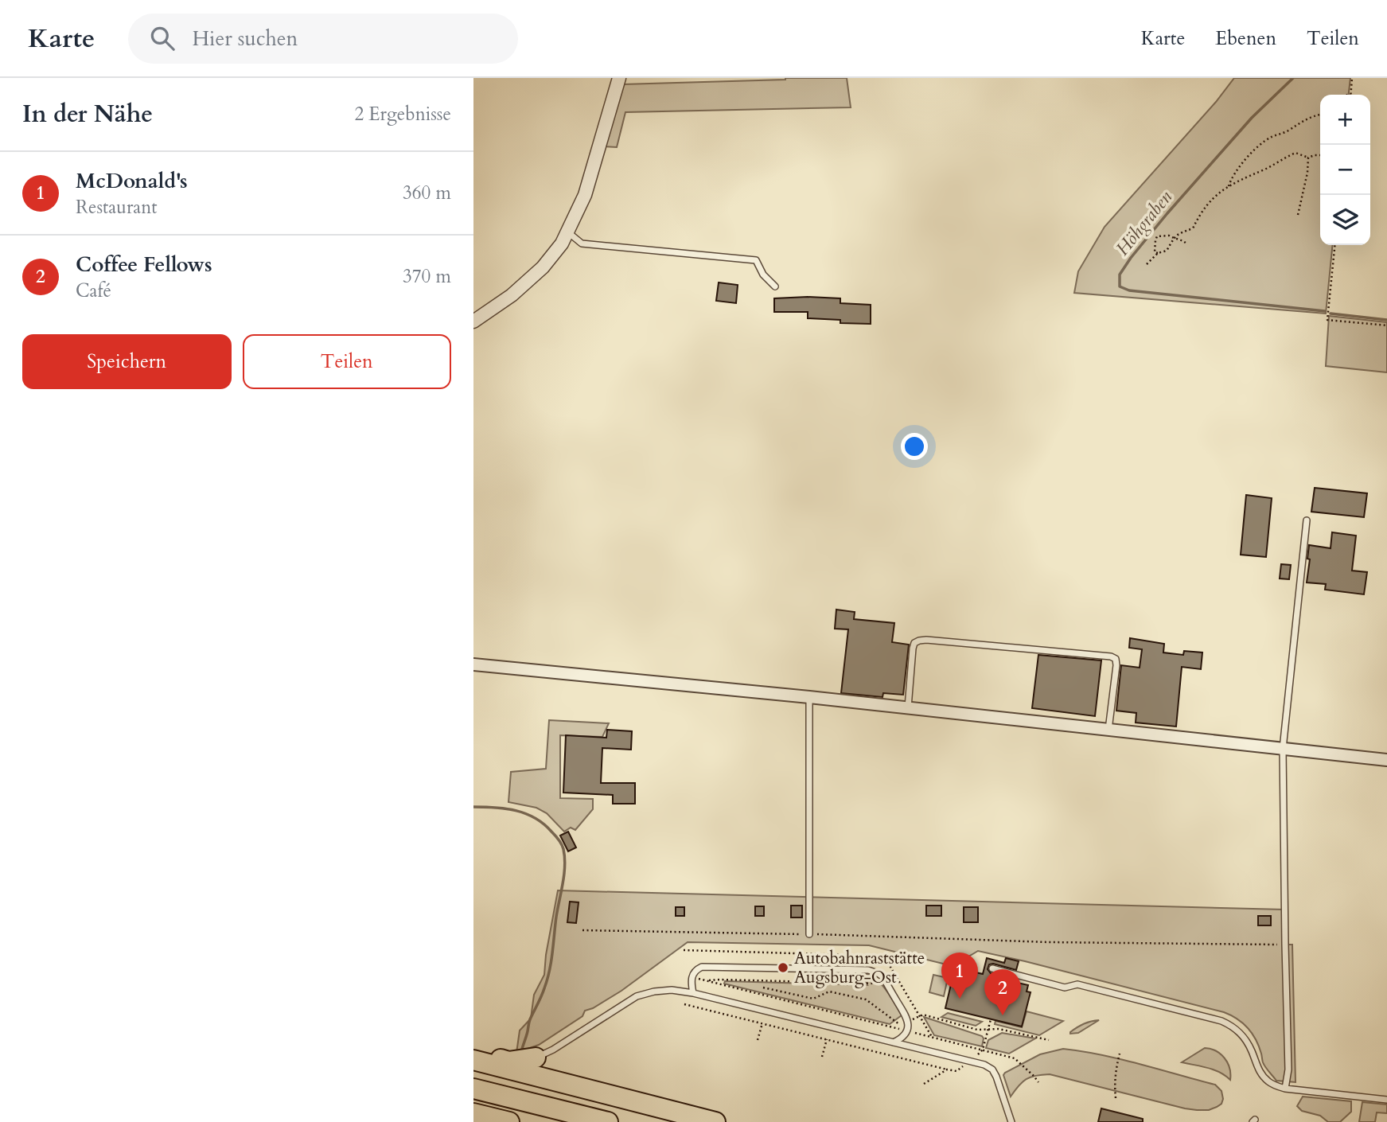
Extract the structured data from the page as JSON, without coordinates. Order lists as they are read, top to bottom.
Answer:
{
  "water": ["Höhgraben"],
  "places": ["Autobahnraststätte Augsburg-Ost"],
  "page": {
    "header": "Karte",
    "search": "Hier suchen",
    "nav": ["Karte", "Ebenen", "Teilen"],
    "heading": ["In der Nähe", "2 Ergebnisse"],
    "map_buttons": ["+", "−"],
    "list": [
      {
        "mark": "1",
        "name": "McDonald's",
        "note": "Restaurant",
        "value": "360 m"
      },
      {
        "mark": "2",
        "name": "Coffee Fellows",
        "note": "Café",
        "value": "370 m"
      }
    ],
    "buttons": ["Speichern", "Teilen"],
    "pins": ["1", "2"]
  }
}
